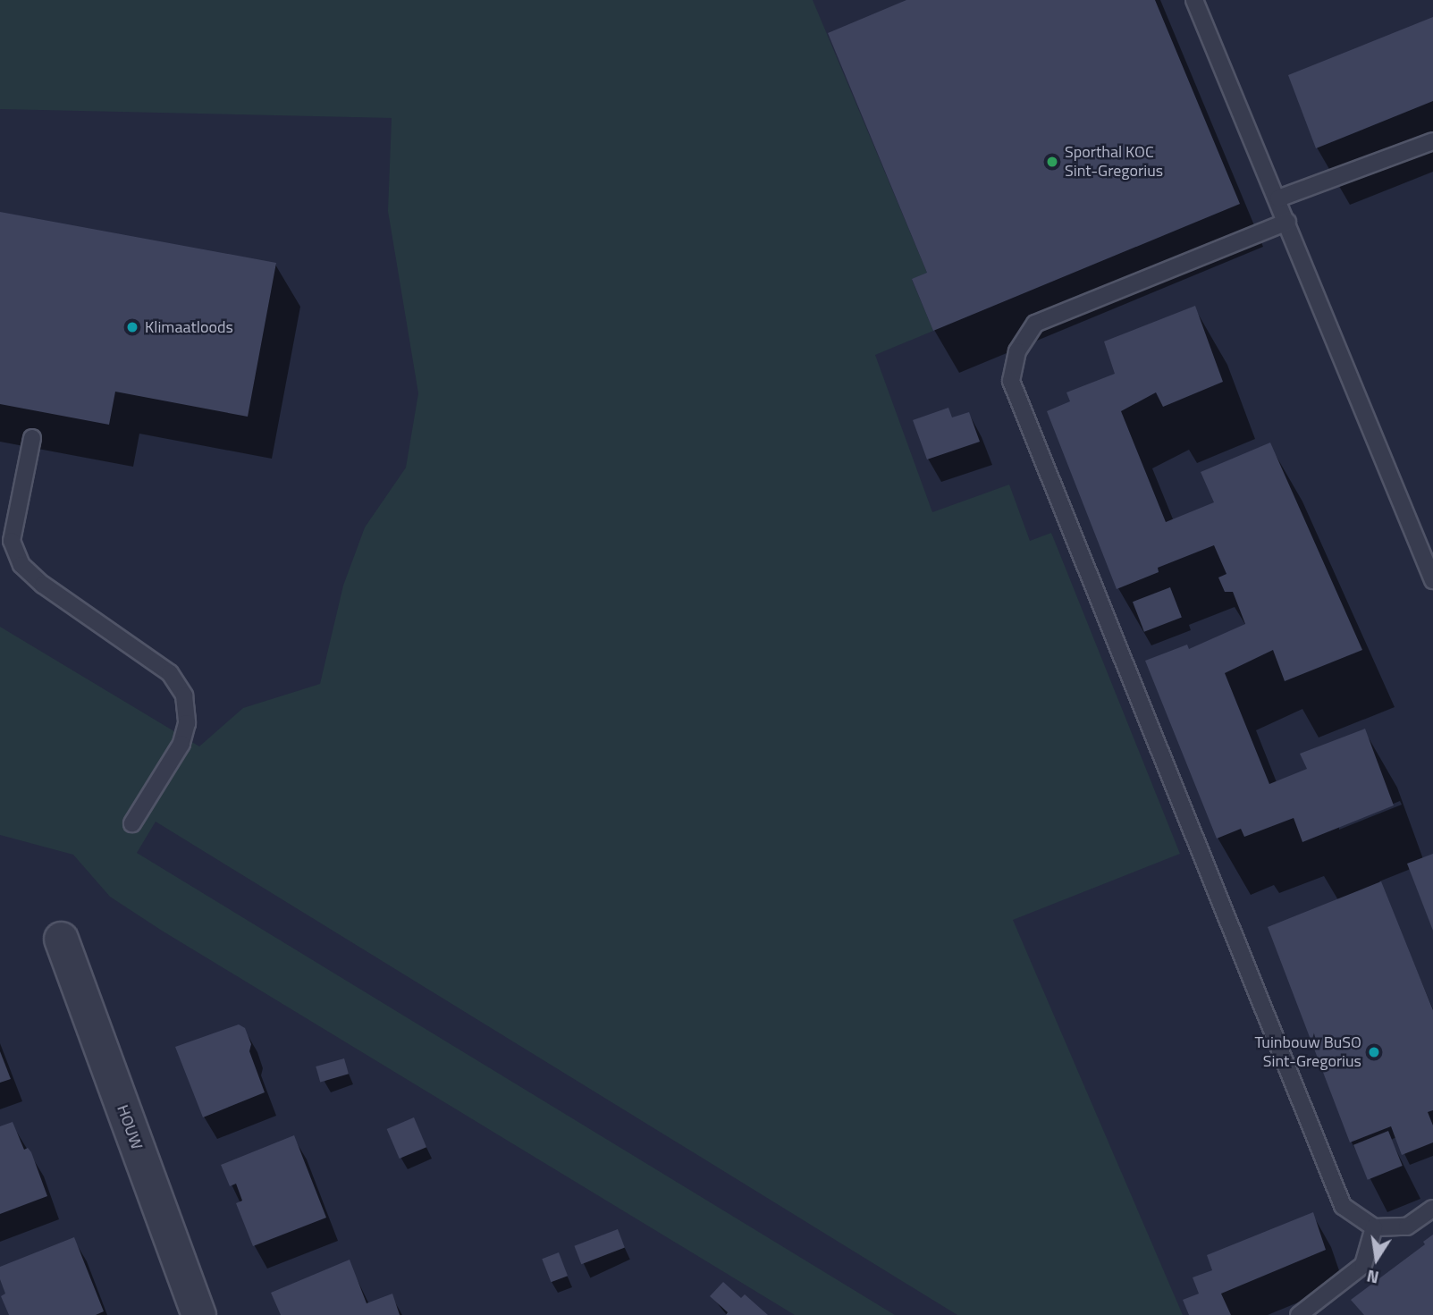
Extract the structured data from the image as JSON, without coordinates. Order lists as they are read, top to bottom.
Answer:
{
  "streets": {
    "street": ["HOUW"]
  },
  "places": ["Sporthal KOC Sint-Gregorius", "Klimaatloods", "Tuinbouw BuSO Sint-Gregorius"],
  "north": "bottom"
}
